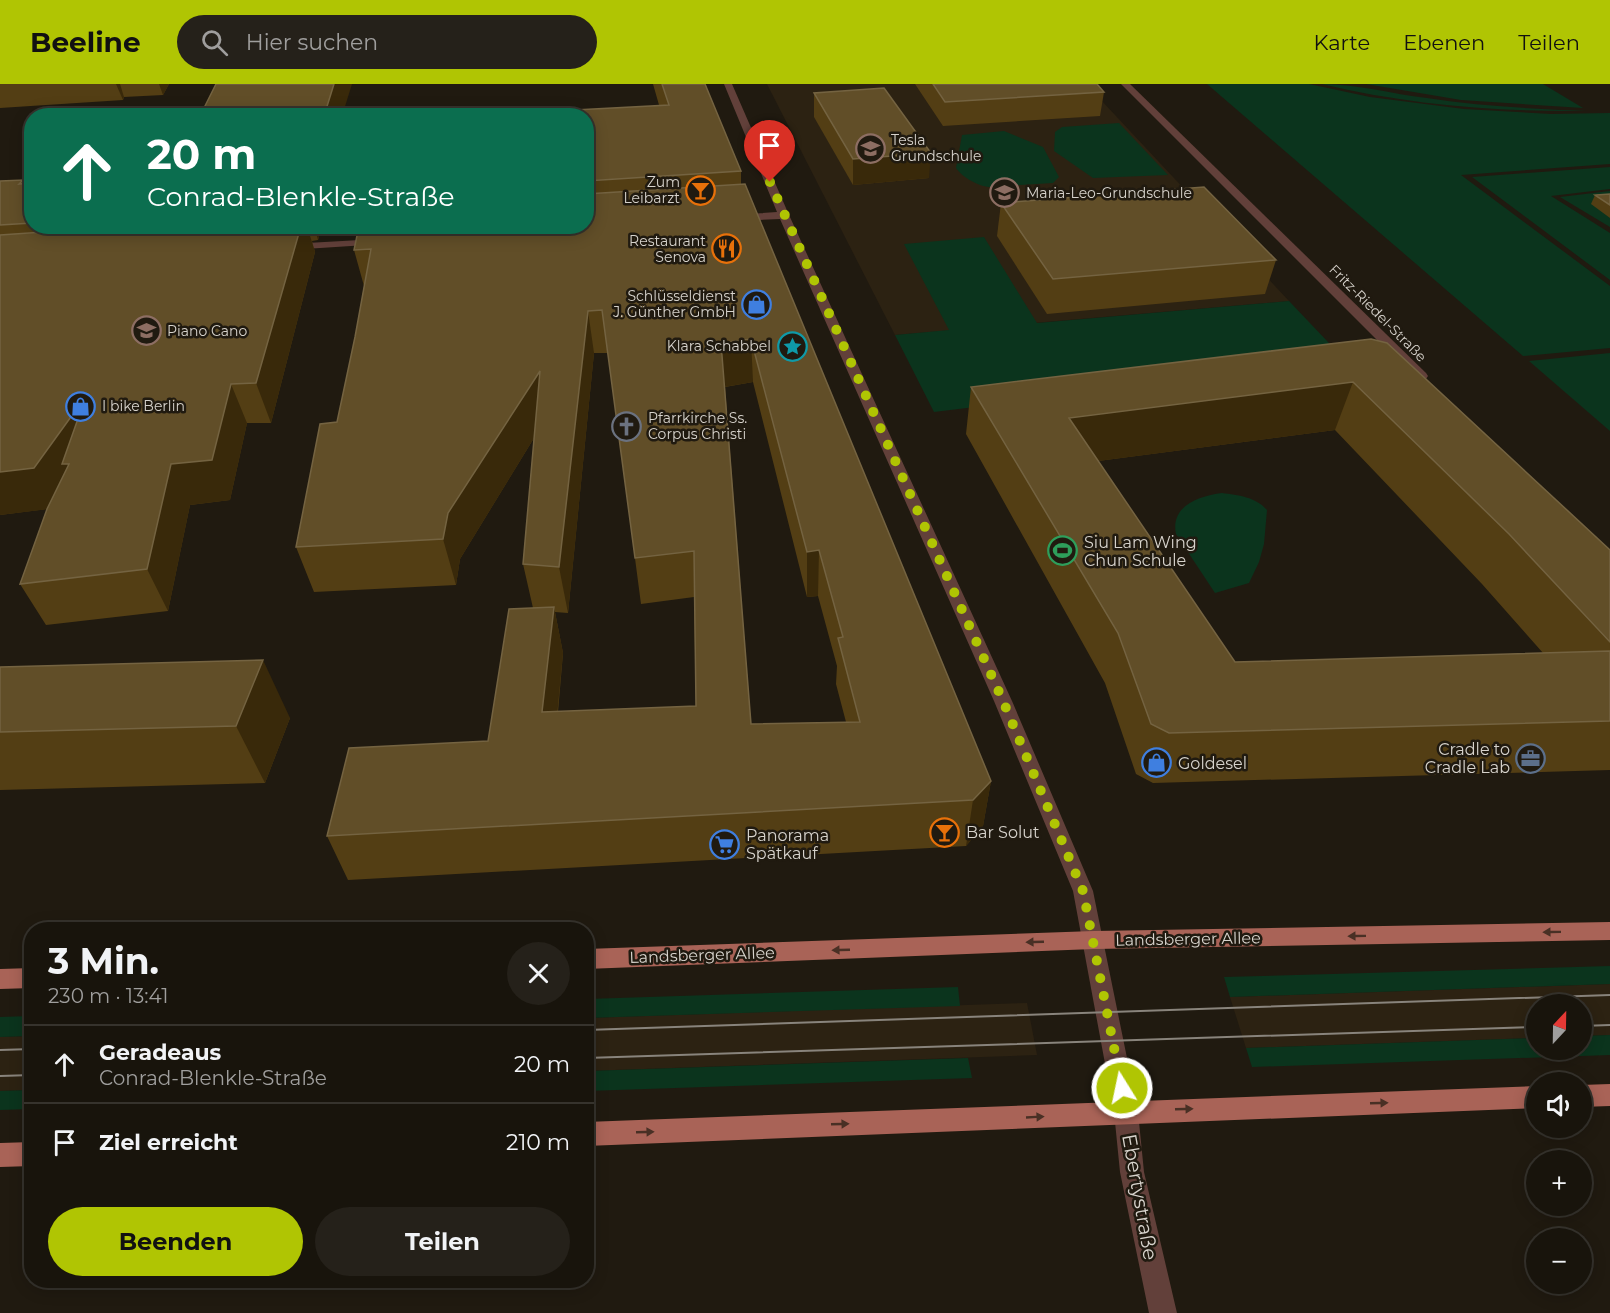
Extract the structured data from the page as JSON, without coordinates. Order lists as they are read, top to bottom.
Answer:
{
  "streets": {
    "main road": ["Landsberger Allee"],
    "street": ["Fritz-Riedel-Straße", "Ebertystraße"]
  },
  "crossings": [
    ["Landsberger Allee", "Ebertystraße"]
  ],
  "one_way": ["Landsberger Allee"],
  "places": {
    "school or university": ["Tesla Grundschule", "Maria-Leo-Grundschule", "Piano Cano"],
    "bar": ["Zum Leibarzt", "Bar Solut"],
    "restaurant": ["Restaurant Senova"],
    "shop": ["Schlüsseldienst J. Günther GmbH", "I bike Berlin", "Goldesel"],
    "place": ["Klara Schabbel"],
    "church": ["Pfarrkirche Ss. Corpus Christi"],
    "sports": ["Siu Lam Wing Chun Schule"],
    "office": ["Cradle to Cradle Lab"],
    "supermarket": ["Panorama Spätkauf"]
  },
  "north": "top",
  "page": {
    "header": "Beeline",
    "search": "Hier suchen",
    "nav": ["Karte", "Ebenen", "Teilen"],
    "turn": ["20 m", "Conrad-Blenkle-Straße"],
    "heading": ["3 Min.", "230 m · 13:41"],
    "map_buttons": ["+", "−"],
    "list": [
      {
        "name": "Geradeaus",
        "note": "Conrad-Blenkle-Straße",
        "value": "20 m"
      },
      {
        "name": "Ziel erreicht",
        "value": "210 m"
      }
    ],
    "buttons": ["Beenden", "Teilen"]
  }
}
